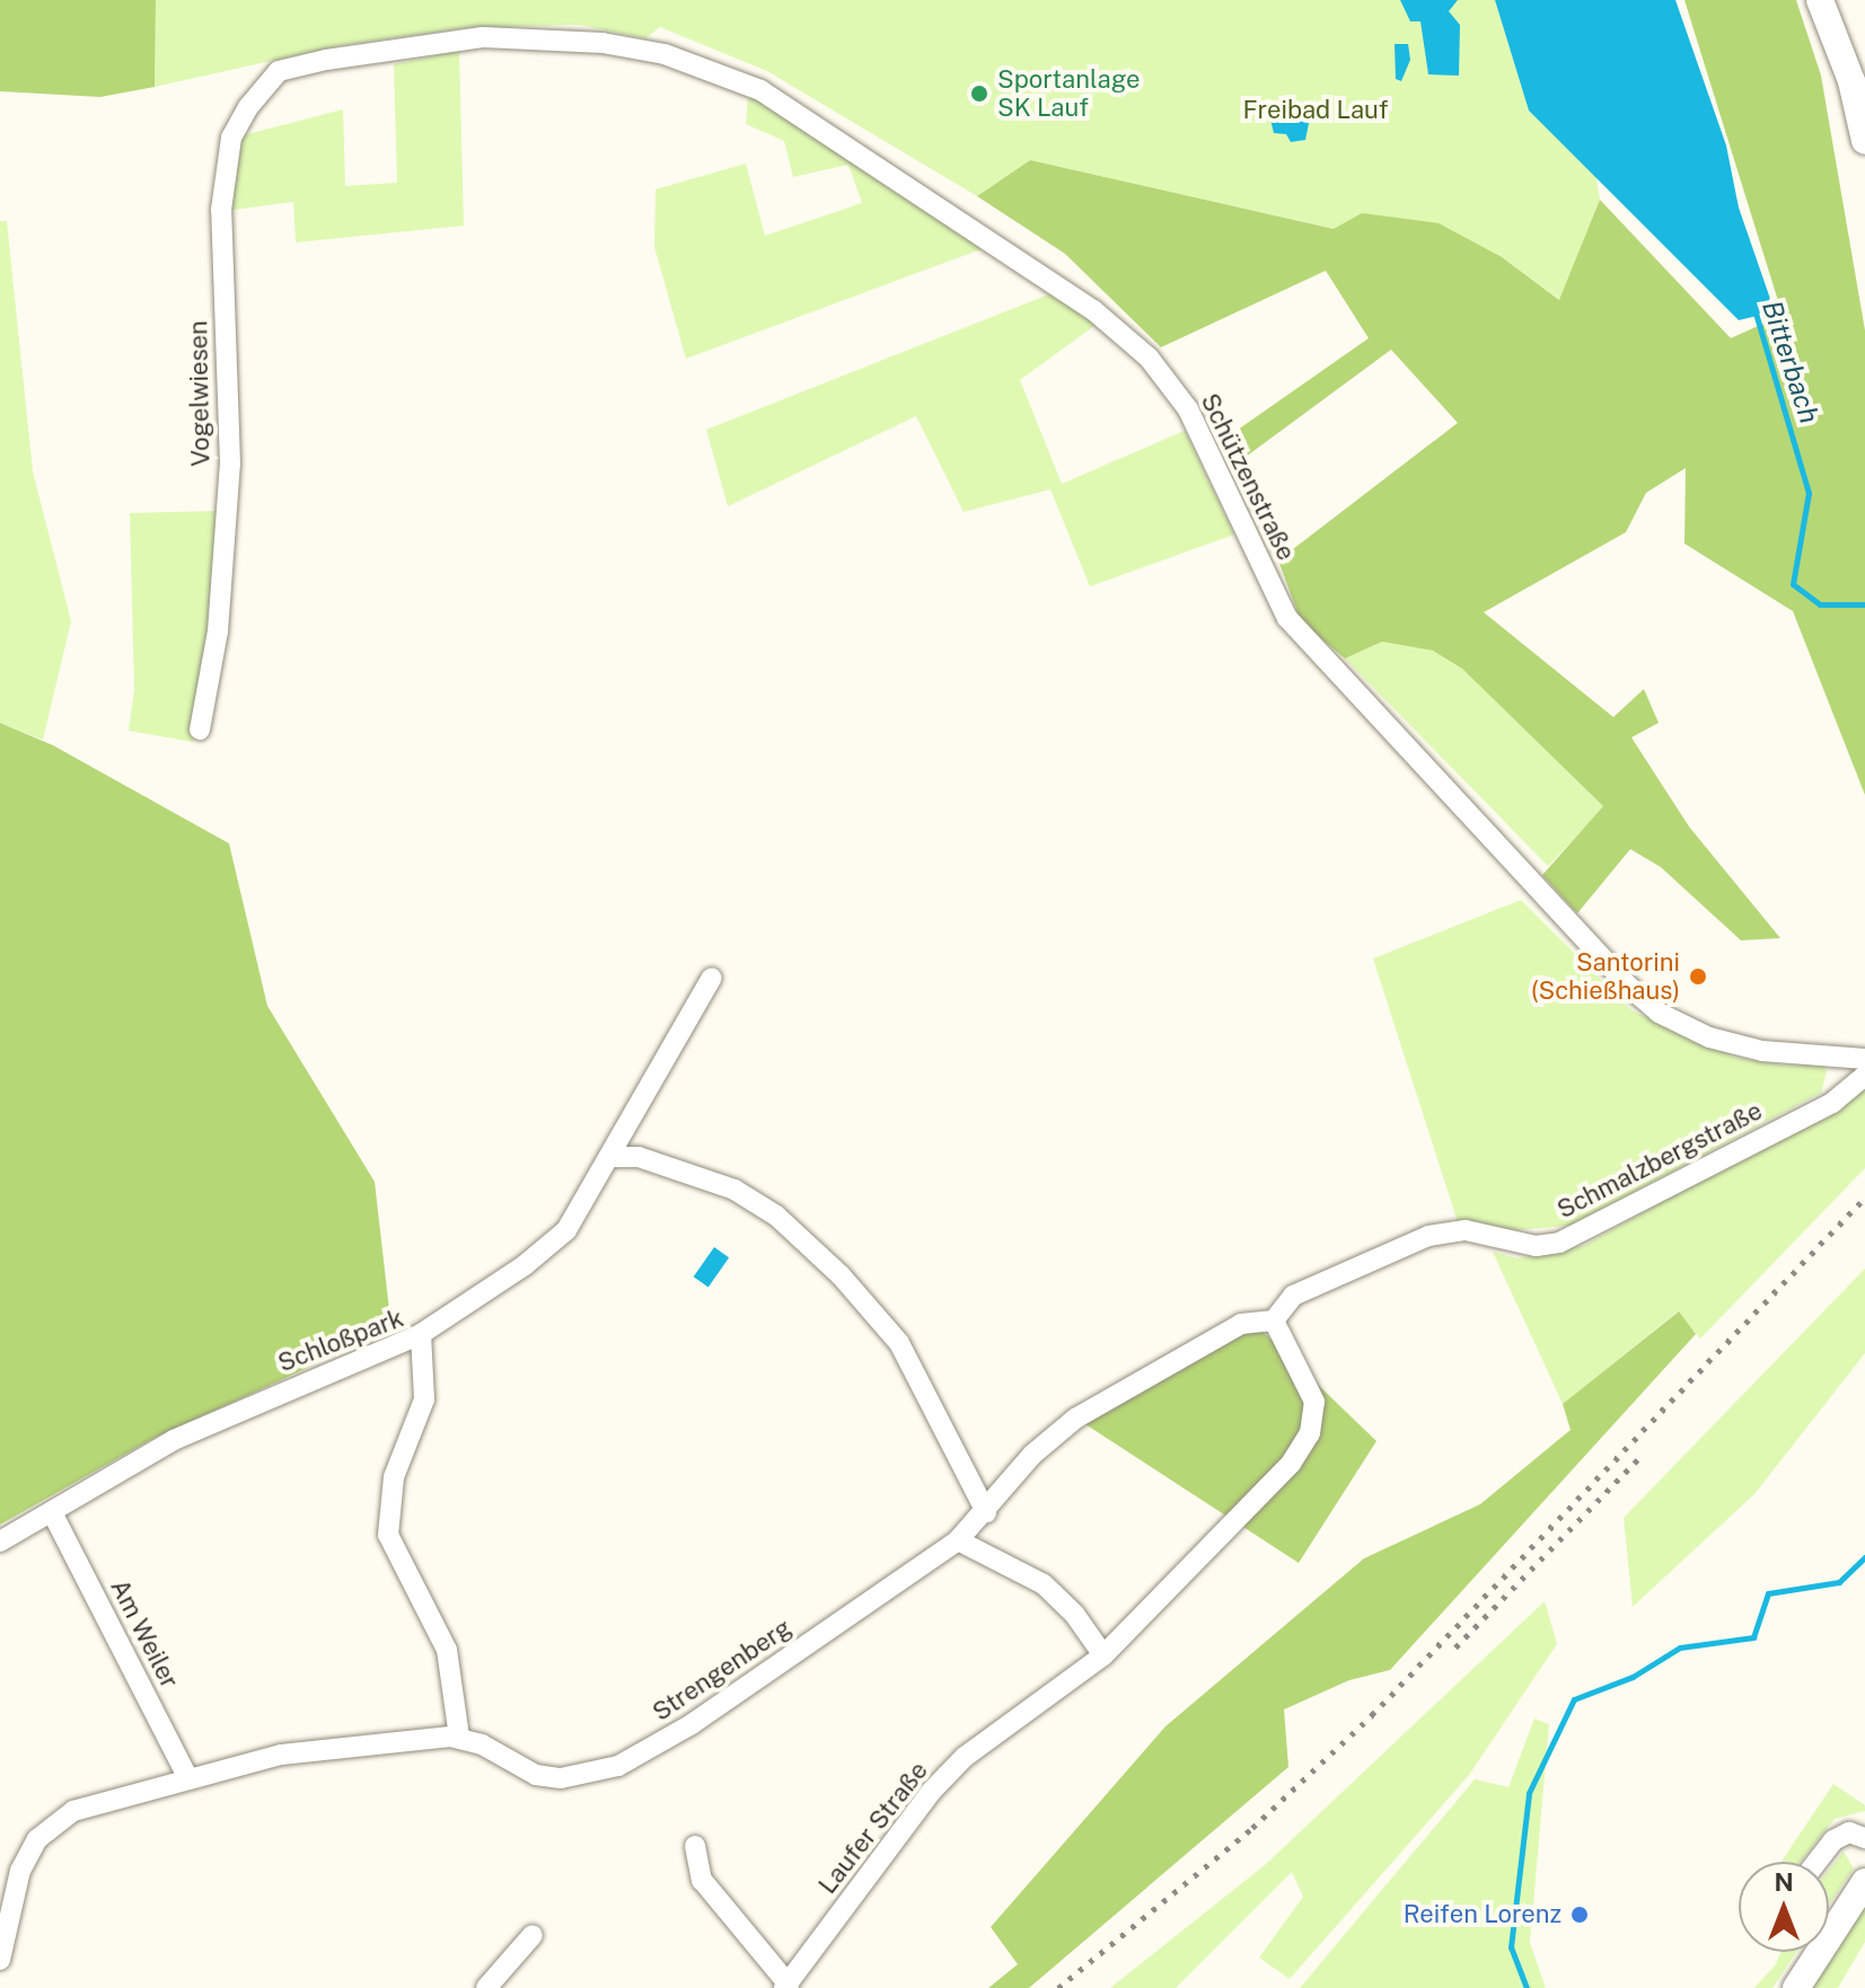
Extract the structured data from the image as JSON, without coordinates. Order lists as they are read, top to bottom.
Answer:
{
  "streets": {
    "street": [
      "Vogelwiesen",
      "Schützenstraße",
      "Schmalzbergstraße",
      "Schloßpark",
      "Am Weiler",
      "Strengenberg",
      "Laufer Straße"
    ]
  },
  "crossings": [
    ["Vogelwiesen", "Schützenstraße"],
    ["Schmalzbergstraße", "Strengenberg"],
    ["Schmalzbergstraße", "Laufer Straße"],
    ["Schloßpark", "Am Weiler"],
    ["Schloßpark", "Strengenberg"],
    ["Strengenberg", "Laufer Straße"]
  ],
  "water": ["Bitterbach"],
  "parks": ["Freibad Lauf"],
  "places": ["Sportanlage SK Lauf", "Santorini (Schießhaus)", "Reifen Lorenz"],
  "north": "top"
}
